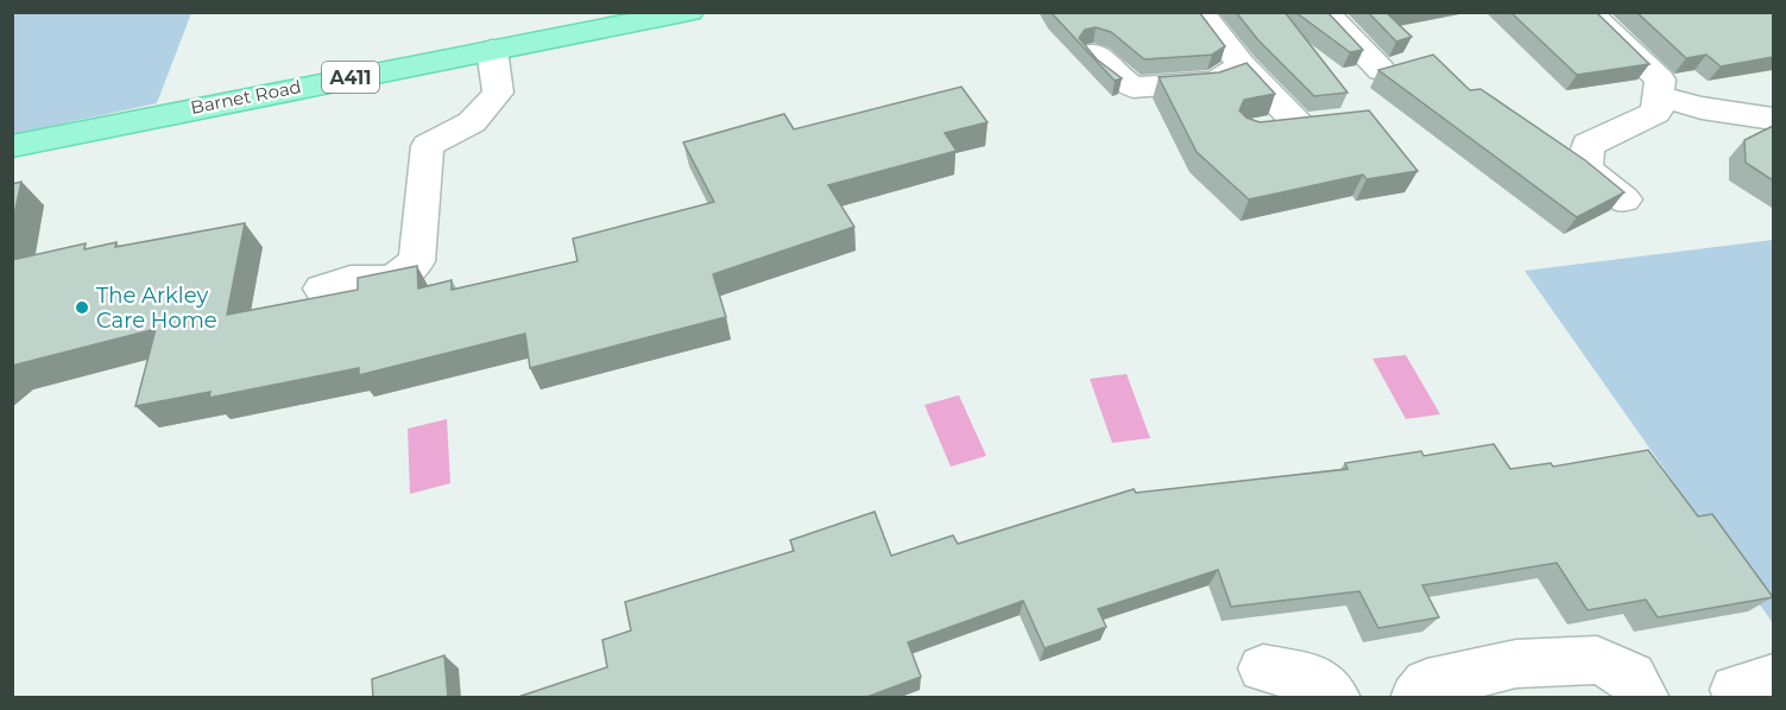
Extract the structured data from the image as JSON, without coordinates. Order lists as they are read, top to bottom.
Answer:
{
  "streets": {
    "main road": ["A411", "Barnet Road"]
  },
  "places": ["The Arkley Care Home"]
}
